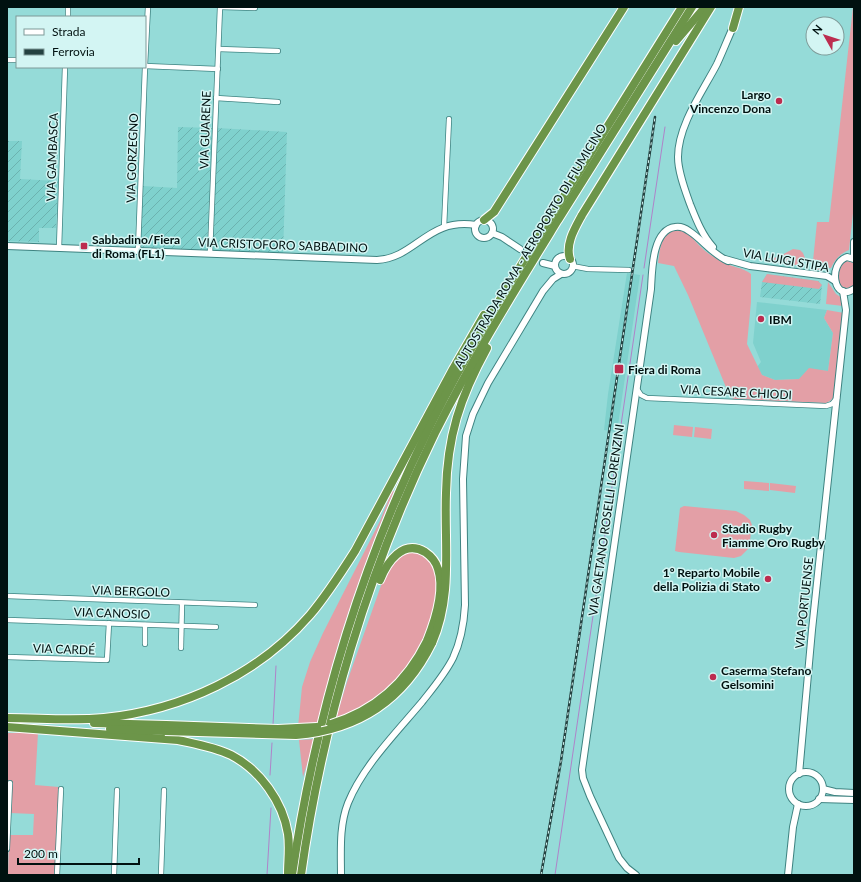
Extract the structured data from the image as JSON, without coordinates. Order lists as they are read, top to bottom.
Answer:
{
  "streets": {
    "highway": ["AUTOSTRADA ROMA - AEROPORTO DI FIUMICINO"],
    "street": [
      "VIA GUARENE",
      "VIA GAMBASCA",
      "VIA GORZEGNO",
      "VIA CRISTOFORO SABBADINO",
      "VIA LUIGI STIPA",
      "VIA CESARE CHIODI",
      "VIA GAETANO ROSELLI LORENZINI",
      "VIA BERGOLO",
      "VIA PORTUENSE",
      "VIA CANOSIO",
      "VIA CARDÉ"
    ]
  },
  "crossings": [
    ["VIA GUARENE", "VIA CRISTOFORO SABBADINO"],
    ["VIA GAMBASCA", "VIA CRISTOFORO SABBADINO"],
    ["VIA GORZEGNO", "VIA CRISTOFORO SABBADINO"],
    ["VIA LUIGI STIPA", "VIA GAETANO ROSELLI LORENZINI"],
    ["VIA CESARE CHIODI", "VIA GAETANO ROSELLI LORENZINI"],
    ["VIA CESARE CHIODI", "VIA PORTUENSE"],
    ["VIA CANOSIO", "VIA CARDÉ"]
  ],
  "places": {
    "other": [
      "Largo Vincenzo Dona",
      "IBM",
      "Stadio Rugby Fiamme Oro Rugby",
      "1º Reparto Mobile della Polizia di Stato",
      "Caserma Stefano Gelsomini"
    ],
    "transit": ["Sabbadino/Fiera di Roma (FL1)", "Fiera di Roma"]
  },
  "legend": ["Strada", "Ferrovia"],
  "scale_bar": "200 m",
  "north": "top left"
}
